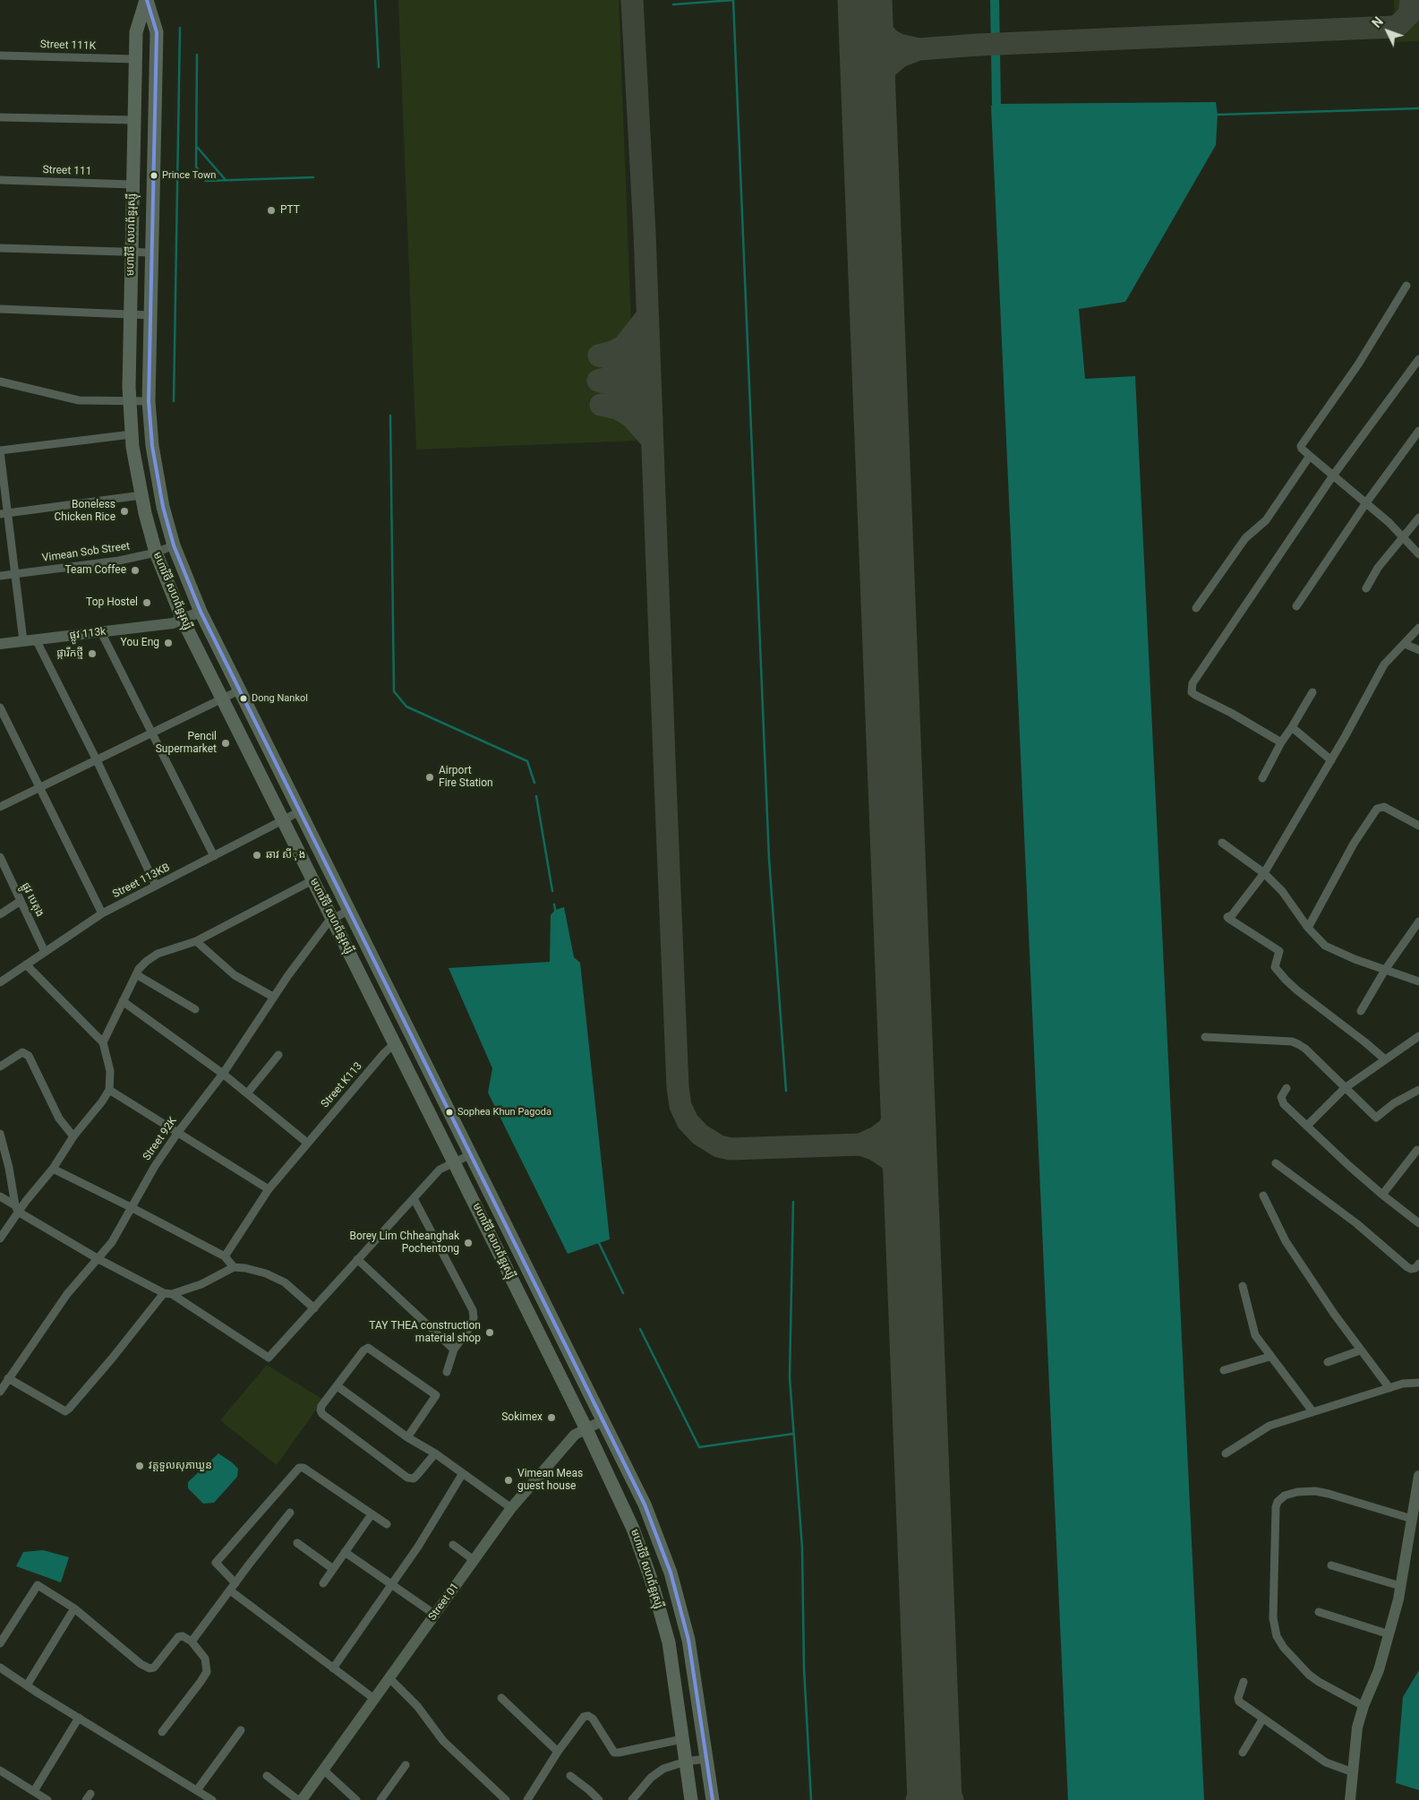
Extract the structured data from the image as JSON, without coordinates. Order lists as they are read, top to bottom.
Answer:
{
  "streets": {
    "highway": ["មហាវិថី សហព័ន្ធរុស្ស៊ី"],
    "street": [
      "Street 111K",
      "Street 111",
      "Vimean Sob Street",
      "ផ្លូវ 113k",
      "Street 113KB",
      "ផ្លូវ បេតុង",
      "Street K113",
      "Street 92K",
      "Street 01"
    ]
  },
  "crossings": [
    ["Street 111K", "មហាវិថី សហព័ន្ធរុស្ស៊ី"],
    ["Street 111", "មហាវិថី សហព័ន្ធរុស្ស៊ី"],
    ["មហាវិថី សហព័ន្ធរុស្ស៊ី", "Vimean Sob Street"],
    ["មហាវិថី សហព័ន្ធរុស្ស៊ី", "ផ្លូវ 113k"],
    ["មហាវិថី សហព័ន្ធរុស្ស៊ី", "Street 113KB"],
    ["មហាវិថី សហព័ន្ធរុស្ស៊ី", "Street K113"],
    ["មហាវិថី សហព័ន្ធរុស្ស៊ី", "Street 92K"],
    ["មហាវិថី សហព័ន្ធរុស្ស៊ី", "Street 01"],
    ["Street 113KB", "ផ្លូវ បេតុង"]
  ],
  "places": [
    "Prince Town",
    "PTT",
    "Boneless Chicken Rice",
    "Team Coffee",
    "Top Hostel",
    "You Eng",
    "ផ្ការីកថ្មី",
    "Dong Nankol",
    "Pencil Supermarket",
    "Airport Fire Station",
    "ឆាវ សីុង",
    "Sophea Khun Pagoda",
    "Borey Lim Chheanghak Pochentong",
    "TAY THEA construction material shop",
    "Sokimex",
    "វត្តទួលសុភាឃួន",
    "Vimean Meas guest house"
  ],
  "north": "top left"
}
